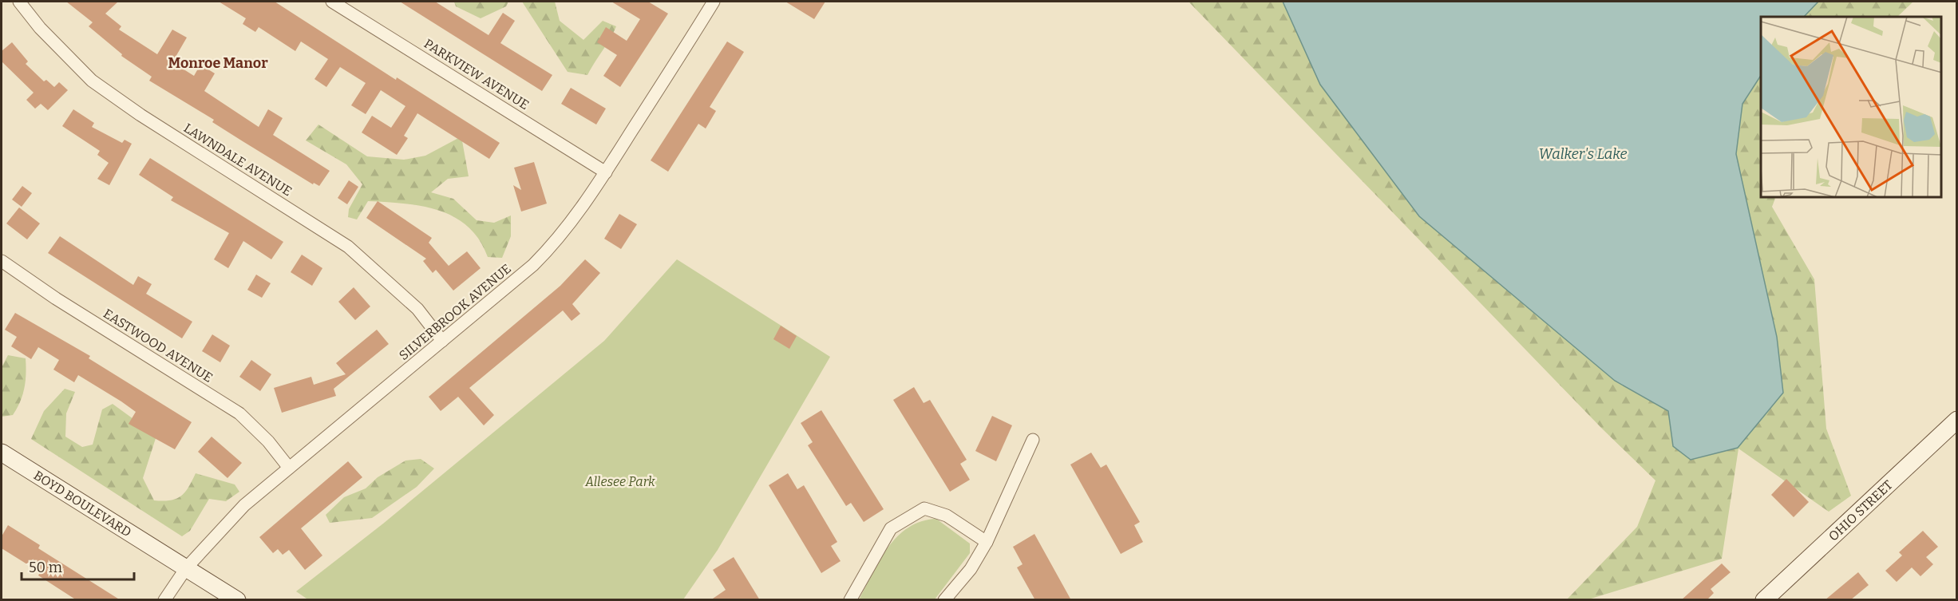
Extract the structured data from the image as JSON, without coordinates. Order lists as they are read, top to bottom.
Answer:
{
  "streets": {
    "street": [
      "PARKVIEW AVENUE",
      "LAWNDALE AVENUE",
      "SILVERBROOK AVENUE",
      "EASTWOOD AVENUE",
      "BOYD BOULEVARD",
      "OHIO STREET"
    ]
  },
  "crossings": [
    ["PARKVIEW AVENUE", "SILVERBROOK AVENUE"],
    ["LAWNDALE AVENUE", "SILVERBROOK AVENUE"],
    ["SILVERBROOK AVENUE", "EASTWOOD AVENUE"],
    ["SILVERBROOK AVENUE", "BOYD BOULEVARD"]
  ],
  "districts": ["Monroe Manor"],
  "water": ["Walker's Lake"],
  "parks": ["Allesee Park"],
  "scale_bar": "50 m"
}
